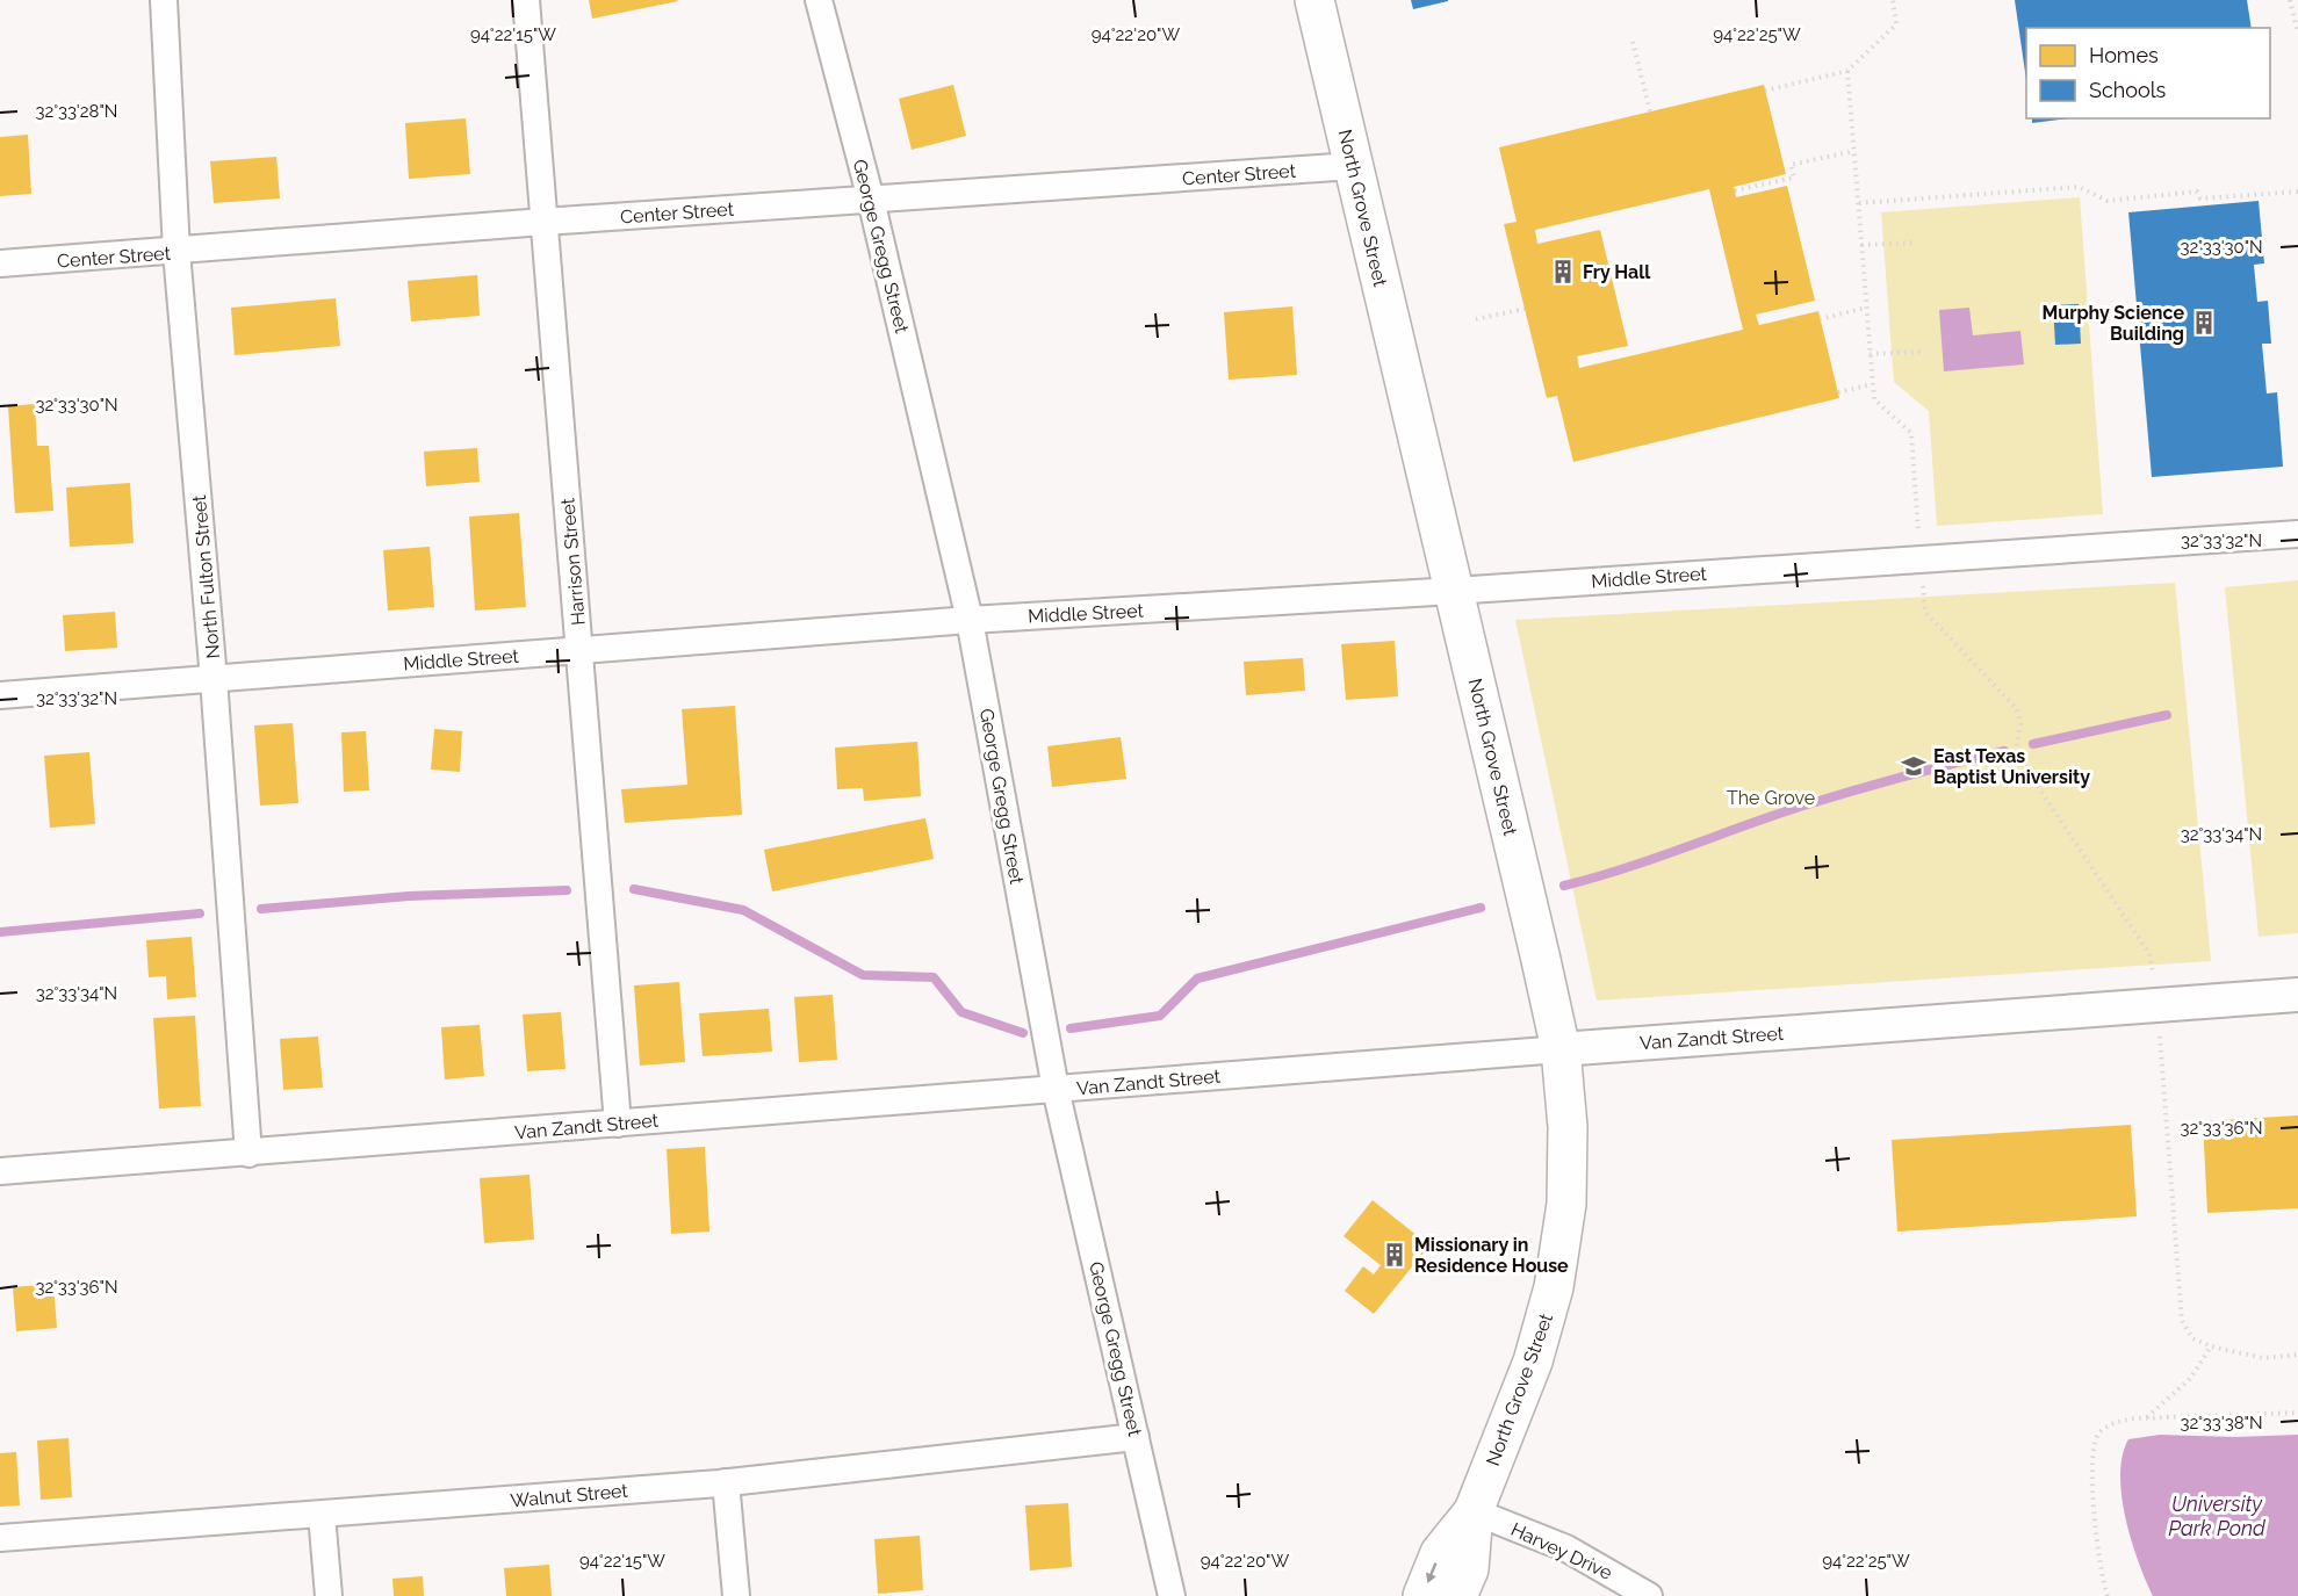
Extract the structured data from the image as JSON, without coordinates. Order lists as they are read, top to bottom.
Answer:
{
  "streets": {
    "main road": ["North Grove Street"],
    "street": [
      "Center Street",
      "George Gregg Street",
      "Harrison Street",
      "North Fulton Street",
      "Middle Street",
      "Van Zandt Street",
      "Walnut Street",
      "Harvey Drive"
    ]
  },
  "crossings": [
    ["Center Street", "North Grove Street"],
    ["Center Street", "George Gregg Street"],
    ["Center Street", "Harrison Street"],
    ["Center Street", "North Fulton Street"],
    ["North Grove Street", "Middle Street"],
    ["North Grove Street", "Van Zandt Street"],
    ["North Grove Street", "Harvey Drive"],
    ["George Gregg Street", "Middle Street"],
    ["George Gregg Street", "Van Zandt Street"],
    ["George Gregg Street", "Walnut Street"],
    ["Harrison Street", "Middle Street"],
    ["Harrison Street", "Van Zandt Street"],
    ["North Fulton Street", "Middle Street"],
    ["North Fulton Street", "Van Zandt Street"]
  ],
  "water": ["University Park Pond"],
  "parks": ["The Grove"],
  "places": {
    "building": ["Fry Hall", "Murphy Science Building", "Missionary in Residence House"],
    "school or university": ["East Texas Baptist University"]
  },
  "legend": ["Homes", "Schools"],
  "coordinates": [
    "94°22'15\"W",
    "94°22'20\"W",
    "94°22'25\"W",
    "32°33'28\"N",
    "32°33'30\"N",
    "32°33'32\"N",
    "32°33'34\"N",
    "32°33'36\"N",
    "32°33'38\"N"
  ]
}
